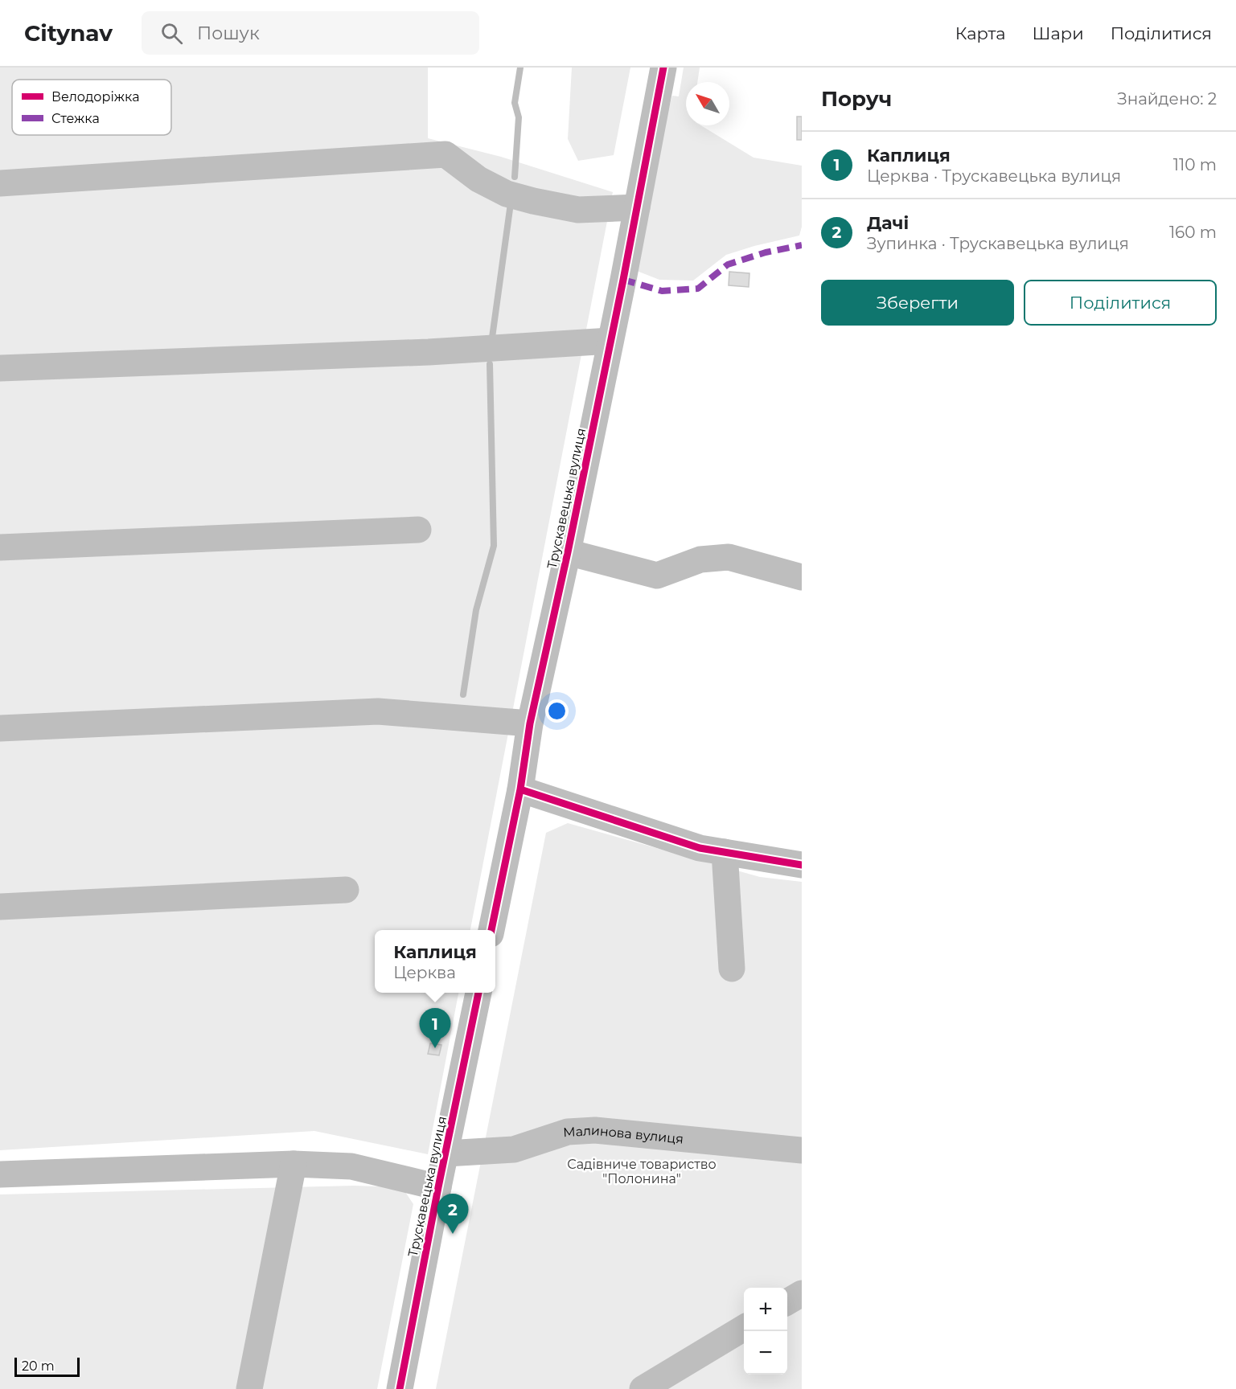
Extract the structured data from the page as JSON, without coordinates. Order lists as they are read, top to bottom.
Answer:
{
  "streets": {
    "street": ["Трускавецька вулиця", "Малинова вулиця"]
  },
  "crossings": [
    ["Трускавецька вулиця", "Малинова вулиця"]
  ],
  "parks": ["Садівниче товариство \"Полонина\""],
  "legend": ["Велодоріжка", "Стежка"],
  "scale_bar": "20 m",
  "north": "top left",
  "page": {
    "header": "Citynav",
    "search": "Пошук",
    "nav": ["Карта", "Шари", "Поділитися"],
    "heading": ["Поруч", "Знайдено: 2"],
    "list": [
      {
        "mark": "1",
        "name": "Каплиця",
        "note": "Церква · Трускавецька вулиця",
        "value": "110 m"
      },
      {
        "mark": "2",
        "name": "Дачі",
        "note": "Зупинка · Трускавецька вулиця",
        "value": "160 m"
      }
    ],
    "buttons": ["Зберегти", "Поділитися"],
    "popup": ["Каплиця", "Церква"],
    "pins": ["1", "2"],
    "map_buttons": ["+", "−"],
    "scale": "20 m"
  }
}
